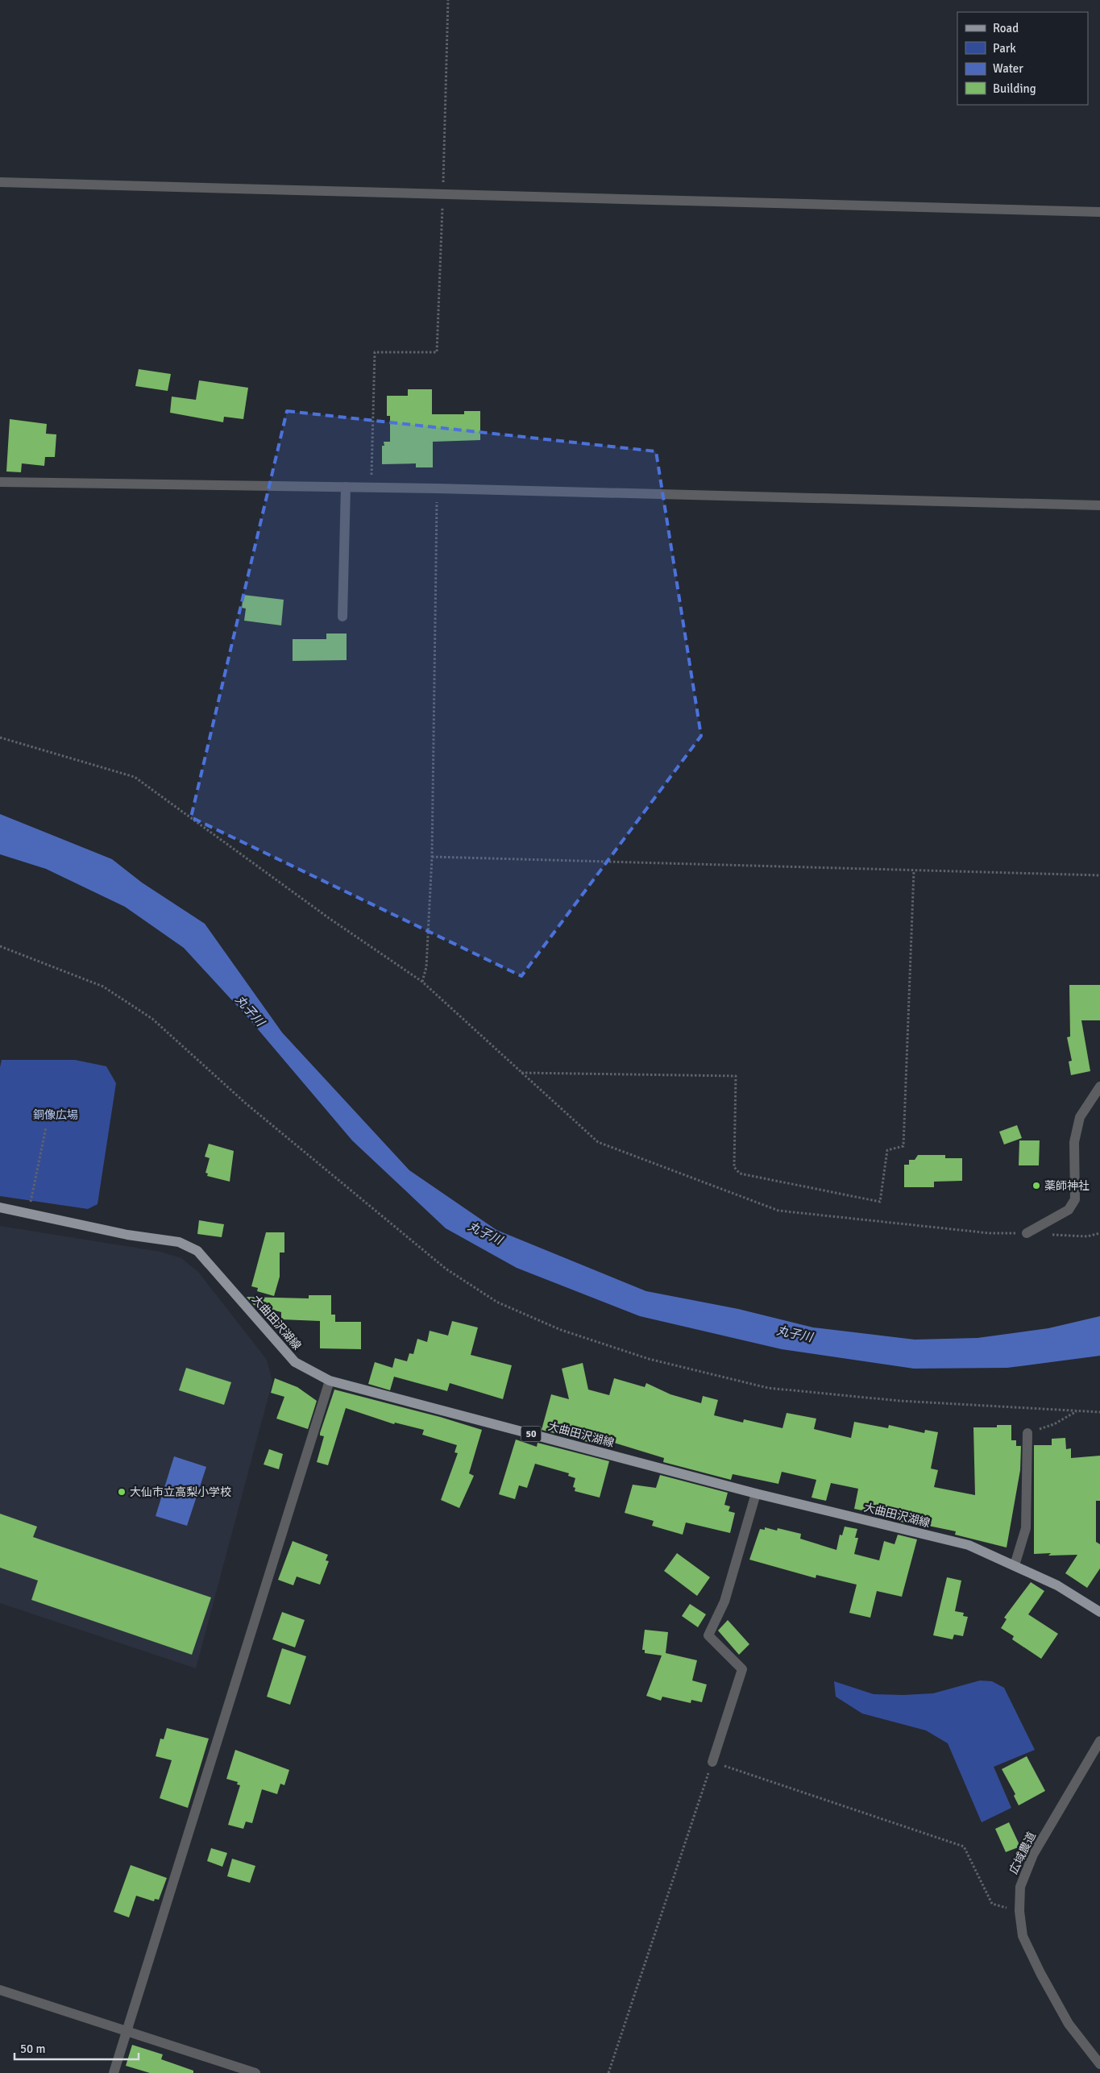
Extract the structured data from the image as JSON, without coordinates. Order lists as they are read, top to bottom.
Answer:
{
  "streets": {
    "main road": ["大曲田沢湖線", "50"],
    "street": ["広域農道"]
  },
  "water": ["丸子川"],
  "parks": ["銅像広場"],
  "places": ["薬師神社", "大仙市立高梨小学校"],
  "legend": [
    "Road",
    "Park",
    "Water",
    "Building"
  ],
  "scale_bar": "50 m"
}
